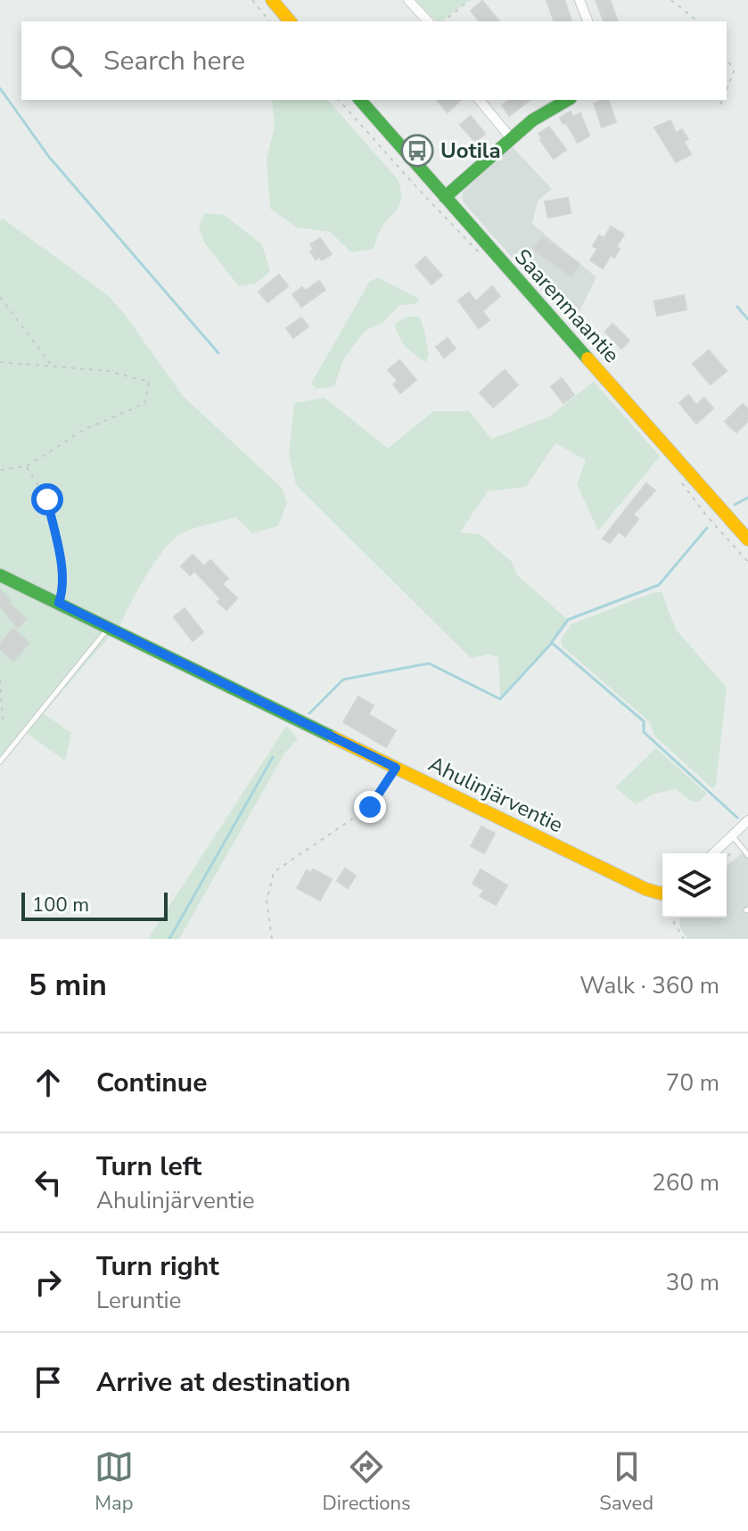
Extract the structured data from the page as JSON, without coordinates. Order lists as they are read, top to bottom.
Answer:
{
  "streets": {
    "street": ["Saarenmaantie", "Ahulinjärventie"]
  },
  "places": {
    "bus stop": ["Uotila"]
  },
  "scale_bar": "100 m",
  "page": {
    "search": "Search here",
    "scale": "100 m",
    "heading": ["5 min", "Walk · 360 m"],
    "list": [
      ["Continue", "70 m"],
      ["Turn left", "Ahulinjärventie", "260 m"],
      ["Turn right", "Leruntie", "30 m"],
      "Arrive at destination"
    ],
    "nav": ["Map", "Directions", "Saved"]
  }
}
